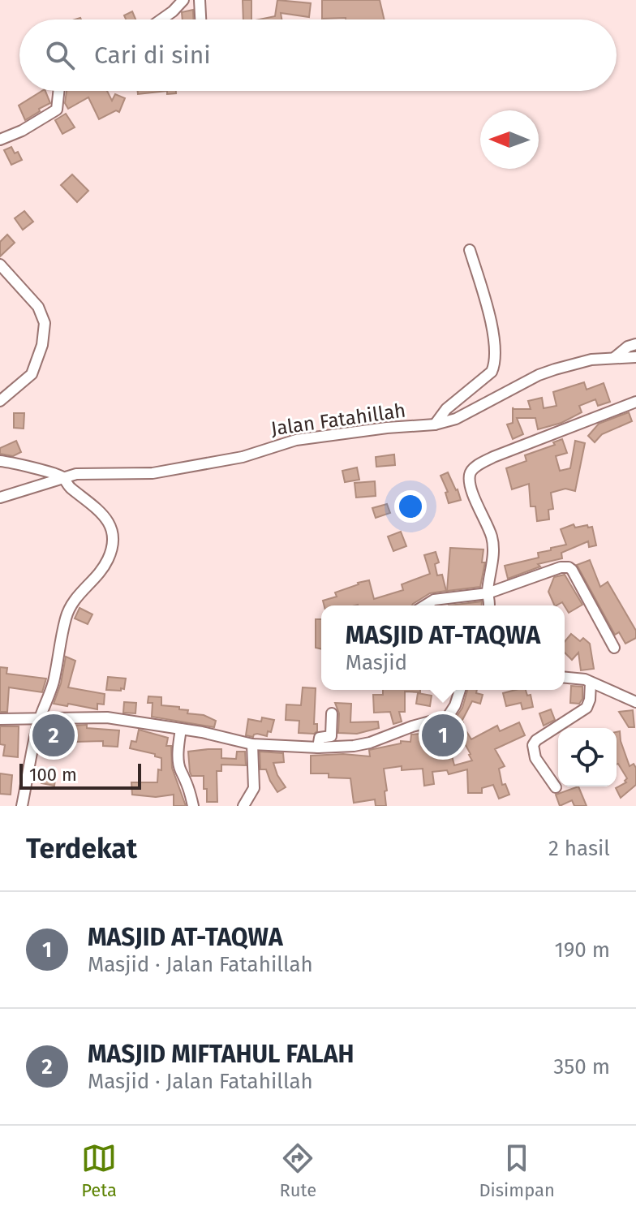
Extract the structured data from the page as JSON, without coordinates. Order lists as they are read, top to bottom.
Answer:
{
  "streets": {
    "street": ["Jalan Fatahillah"]
  },
  "scale_bar": "100 m",
  "north": "left",
  "page": {
    "search": "Cari di sini",
    "popup": ["MASJID AT-TAQWA", "Masjid"],
    "pins": ["1", "2"],
    "scale": "100 m",
    "heading": ["Terdekat", "2 hasil"],
    "list": [
      {
        "mark": "1",
        "name": "MASJID AT-TAQWA",
        "note": "Masjid · Jalan Fatahillah",
        "value": "190 m"
      },
      {
        "mark": "2",
        "name": "MASJID MIFTAHUL FALAH",
        "note": "Masjid · Jalan Fatahillah",
        "value": "350 m"
      }
    ],
    "nav": ["Peta", "Rute", "Disimpan"]
  }
}
